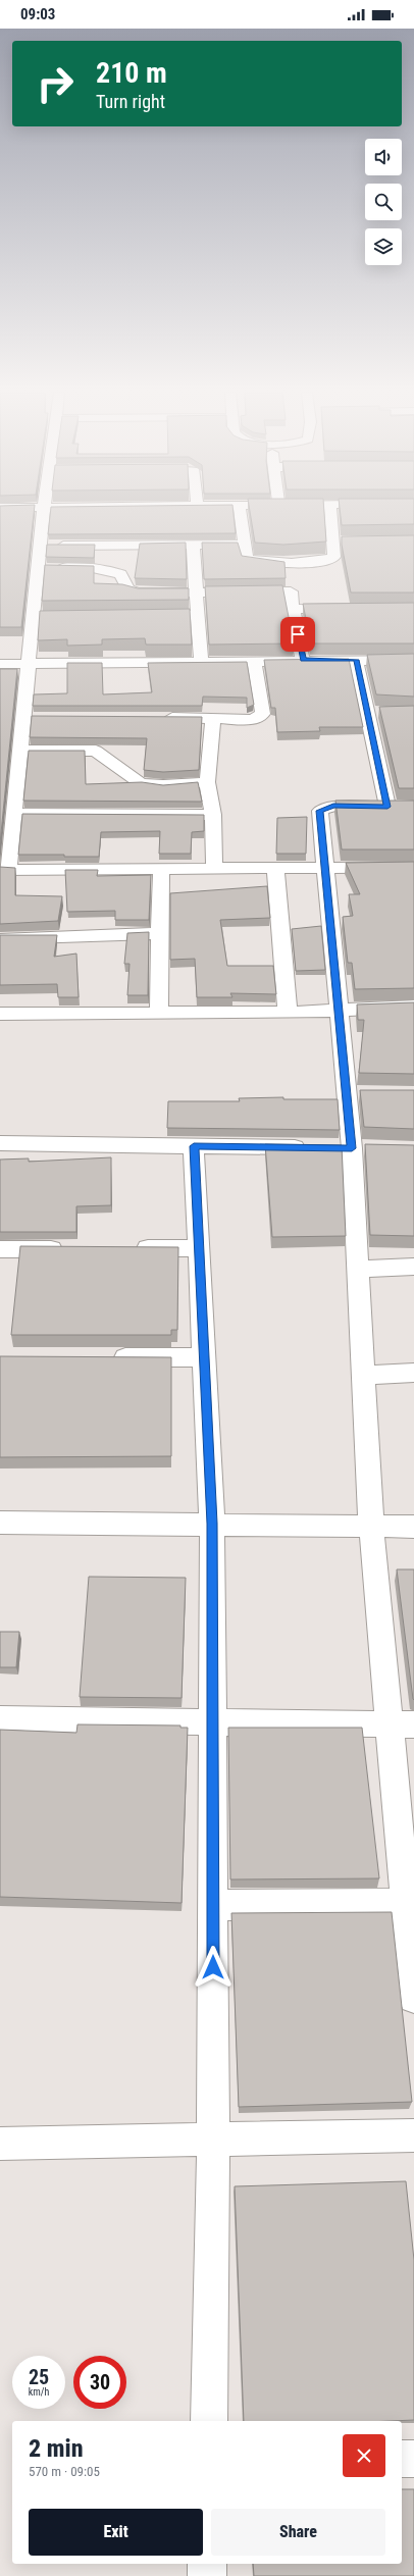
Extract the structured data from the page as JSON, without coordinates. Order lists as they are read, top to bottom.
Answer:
{
  "page": {
    "status": "09:03",
    "turn": ["210 m", "Turn right"],
    "speed": "25 km/h",
    "limit": "30",
    "heading": ["2 min", "570 m · 09:05"],
    "buttons": ["Exit", "Share"]
  }
}
